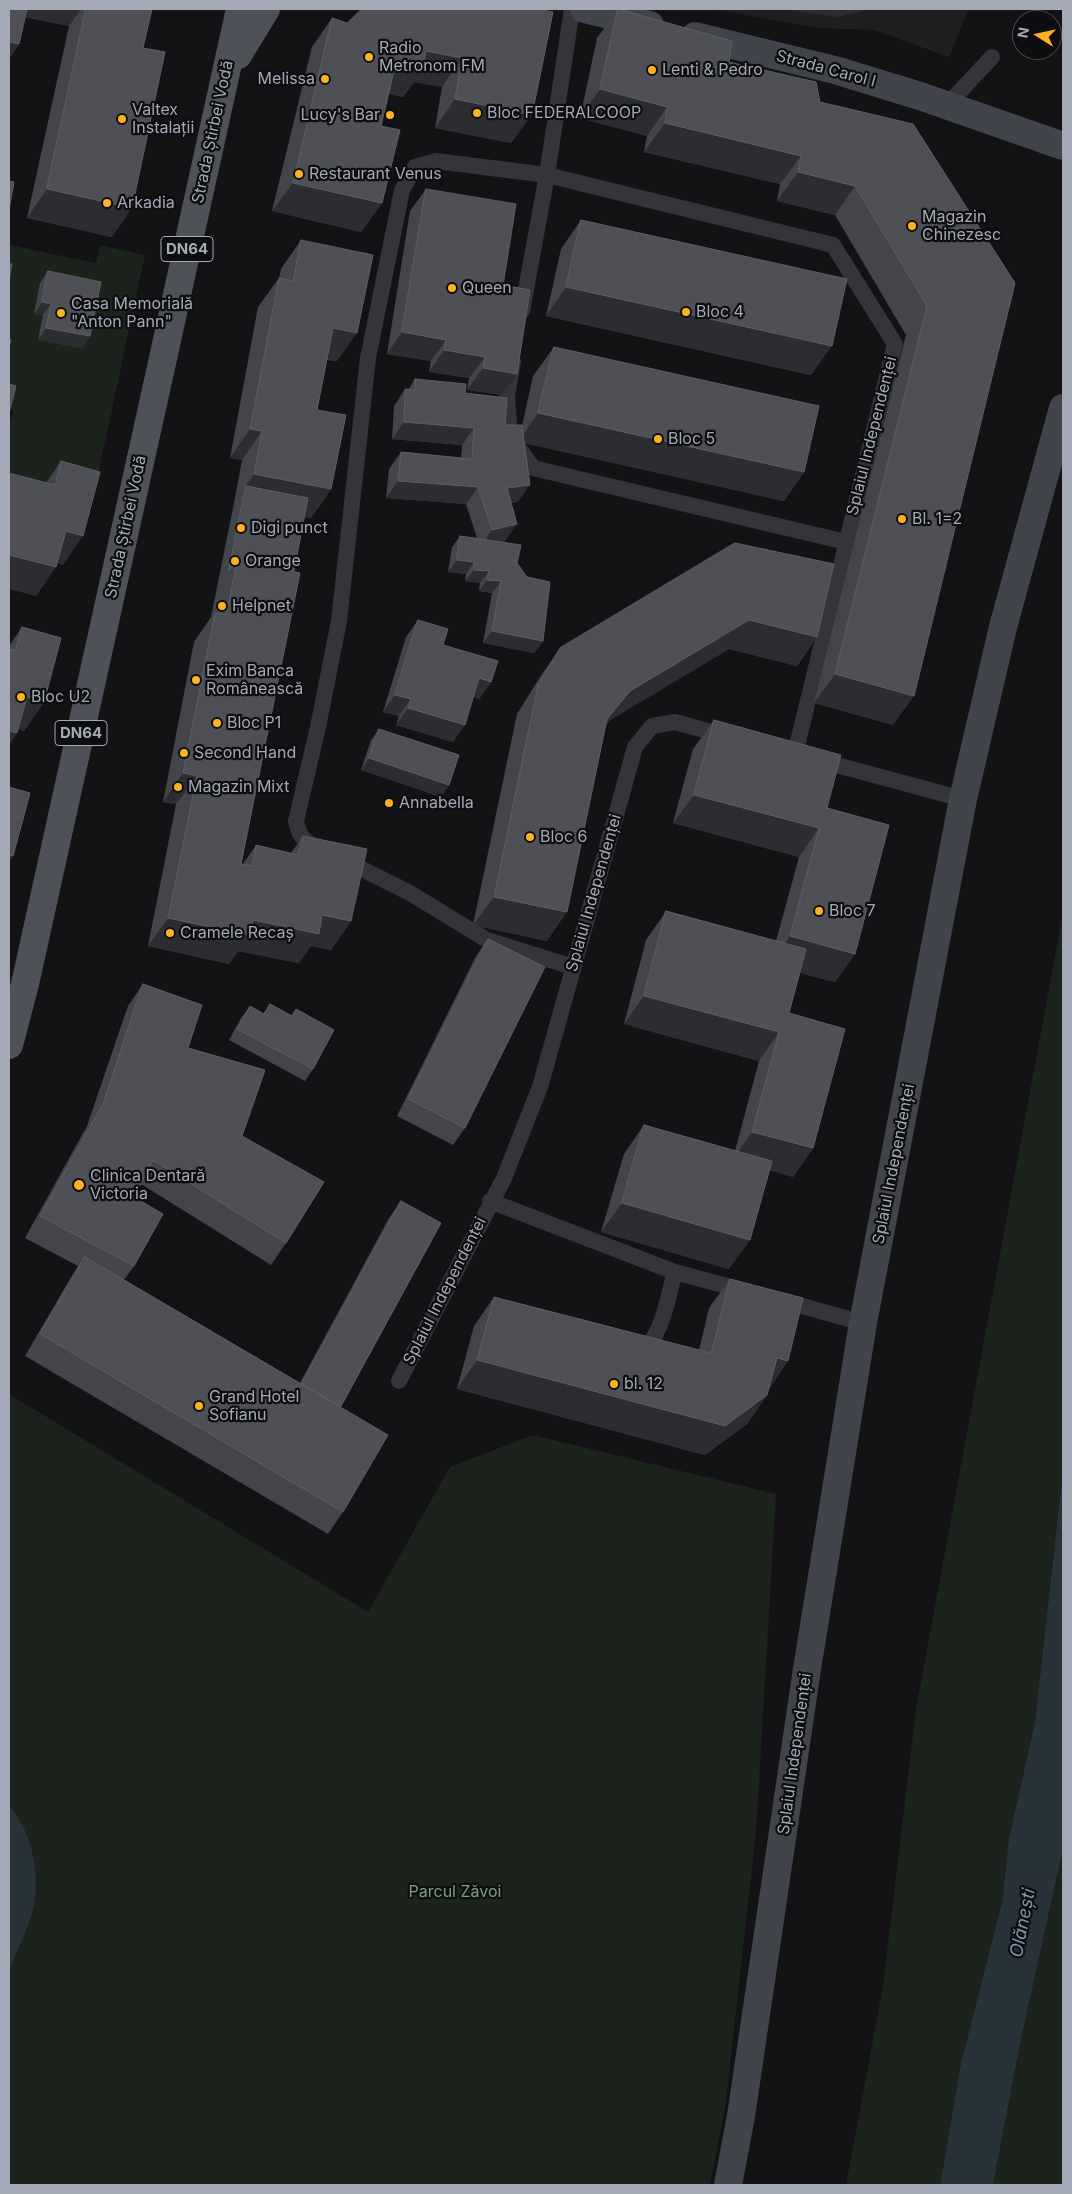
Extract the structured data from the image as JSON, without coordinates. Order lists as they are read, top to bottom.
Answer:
{
  "streets": {
    "main road": ["Strada Știrbei Vodă", "DN64"],
    "street": ["Strada Carol I", "Splaiul Independenței"]
  },
  "water": ["Olănești"],
  "parks": ["Parcul Zăvoi"],
  "places": [
    "Radio Metronom FM",
    "Lenti & Pedro",
    "Melissa",
    "Bloc FEDERALCOOP",
    "Lucy's Bar",
    "Valtex Instalații",
    "Restaurant Venus",
    "Arkadia",
    "Magazin Chinezesc",
    "Queen",
    "Bloc 4",
    "Casa Memorială \"Anton Pann\"",
    "Bloc 5",
    "Bl. 1=2",
    "Digi punct",
    "Orange",
    "Helpnet",
    "Exim Banca Românească",
    "Bloc U2",
    "Bloc P1",
    "Second Hand",
    "Magazin Mixt",
    "Annabella",
    "Bloc 6",
    "Bloc 7",
    "Cramele Recaș",
    "Clinica Dentară Victoria",
    "bl. 12",
    "Grand Hotel Sofianu"
  ],
  "north": "left"
}
